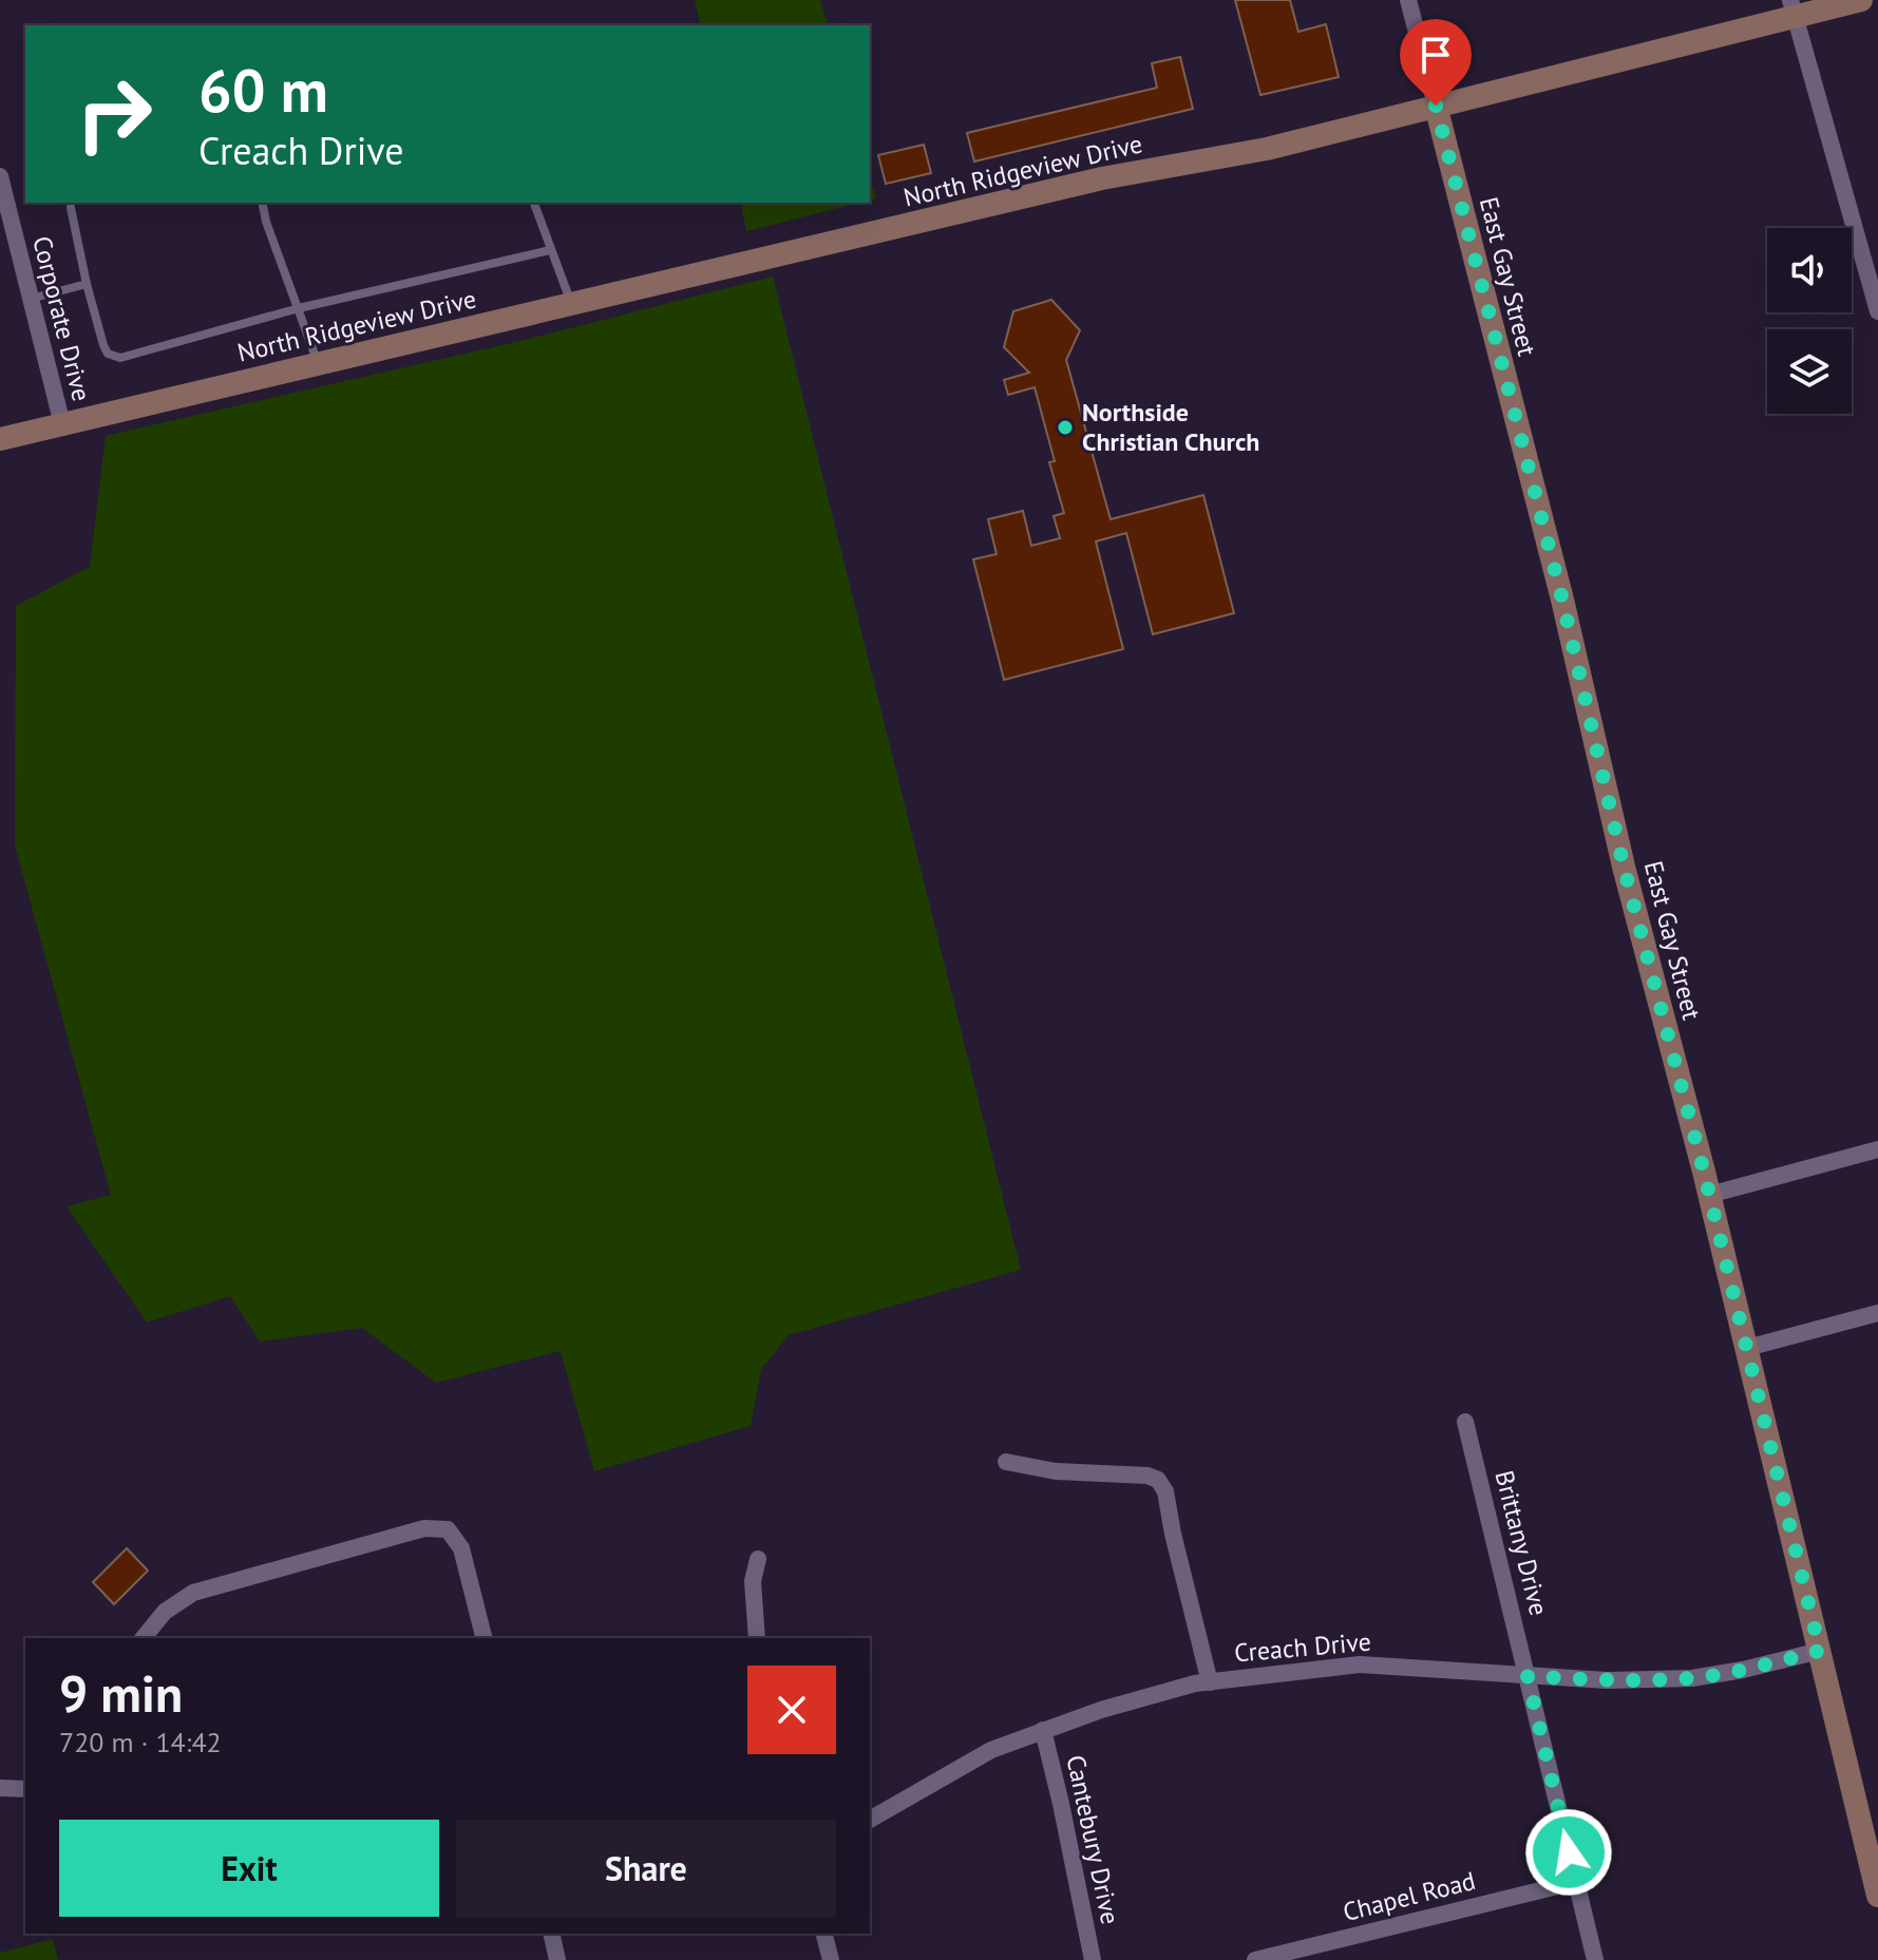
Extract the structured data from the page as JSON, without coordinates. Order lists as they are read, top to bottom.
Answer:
{
  "streets": {
    "main road": ["North Ridgeview Drive", "East Gay Street"],
    "street": [
      "Corporate Drive",
      "Brittany Drive",
      "Creach Drive",
      "Cantebury Drive",
      "Chapel Road"
    ]
  },
  "crossings": [
    ["North Ridgeview Drive", "East Gay Street"],
    ["North Ridgeview Drive", "Corporate Drive"],
    ["East Gay Street", "Creach Drive"],
    ["Brittany Drive", "Creach Drive"],
    ["Creach Drive", "Cantebury Drive"]
  ],
  "places": ["Northside Christian Church"],
  "page": {
    "turn": ["60 m", "Creach Drive"],
    "heading": ["9 min", "720 m · 14:42"],
    "buttons": ["Exit", "Share"]
  }
}
